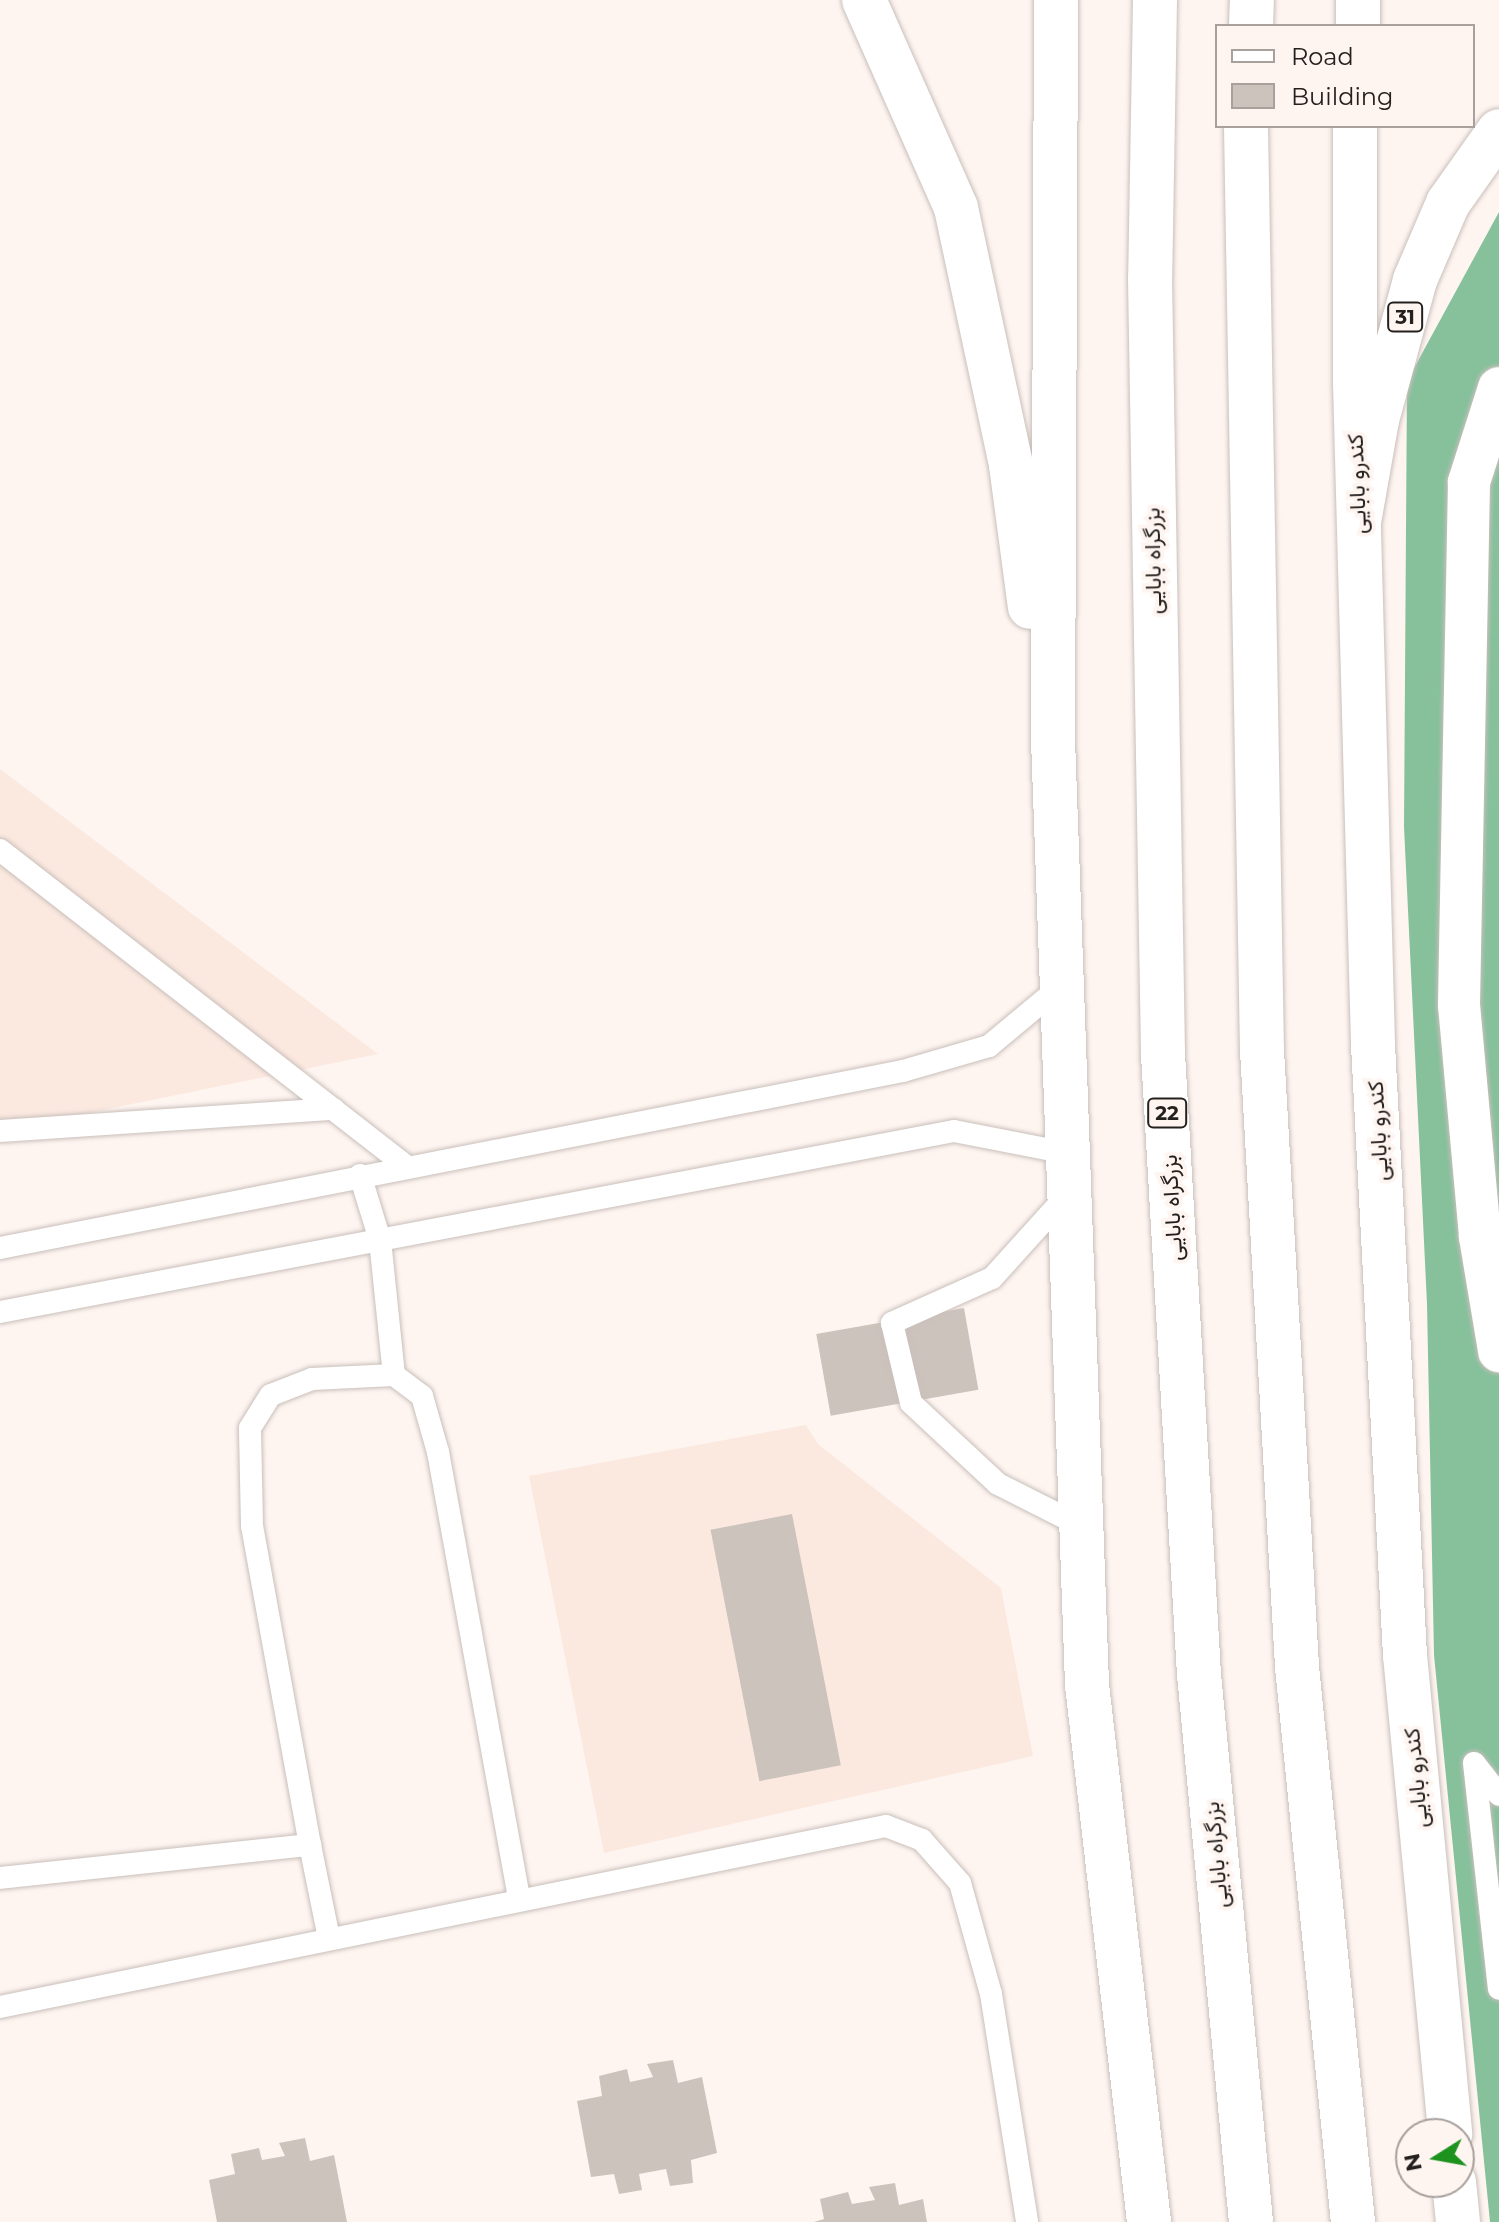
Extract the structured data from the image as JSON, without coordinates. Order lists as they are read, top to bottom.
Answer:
{
  "streets": {
    "main road": [
      "31",
      "کندرو بابایی",
      "بزرگراه بابایی",
      "22"
    ]
  },
  "crossings": [
    ["31", "کندرو بابایی"]
  ],
  "legend": ["Road", "Building"],
  "north": "left"
}
